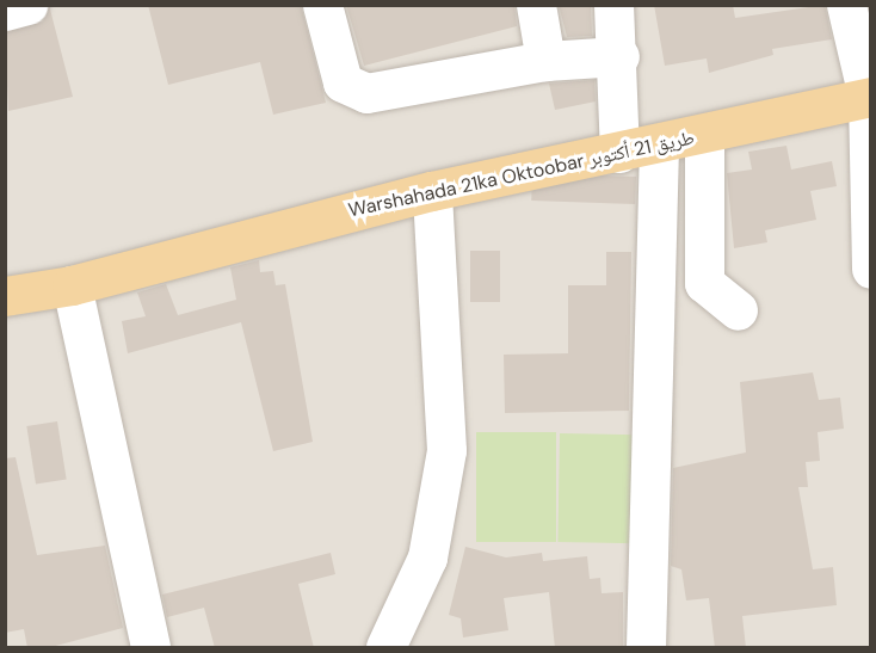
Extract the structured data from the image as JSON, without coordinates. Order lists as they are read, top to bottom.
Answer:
{
  "streets": {
    "main road": ["Warshahada 21ka Oktoobar طريق 21 أكتوبر"]
  }
}
